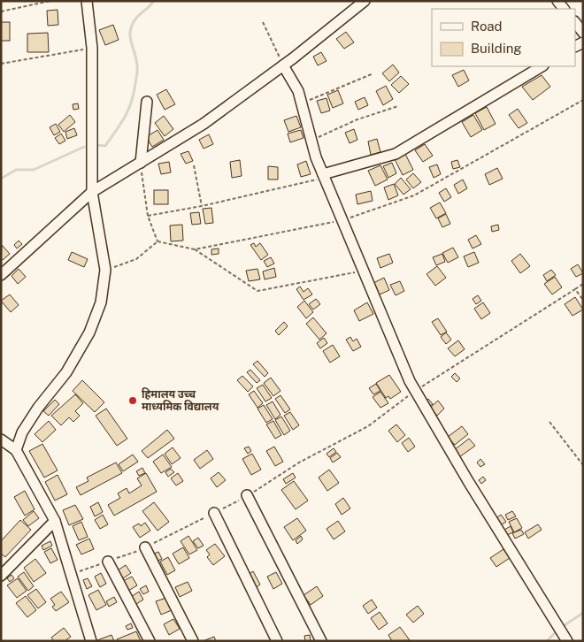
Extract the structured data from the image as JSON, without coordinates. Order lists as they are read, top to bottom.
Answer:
{
  "places": ["हिमालय उच्च माध्यमिक विद्यालय"],
  "legend": ["Road", "Building"]
}
